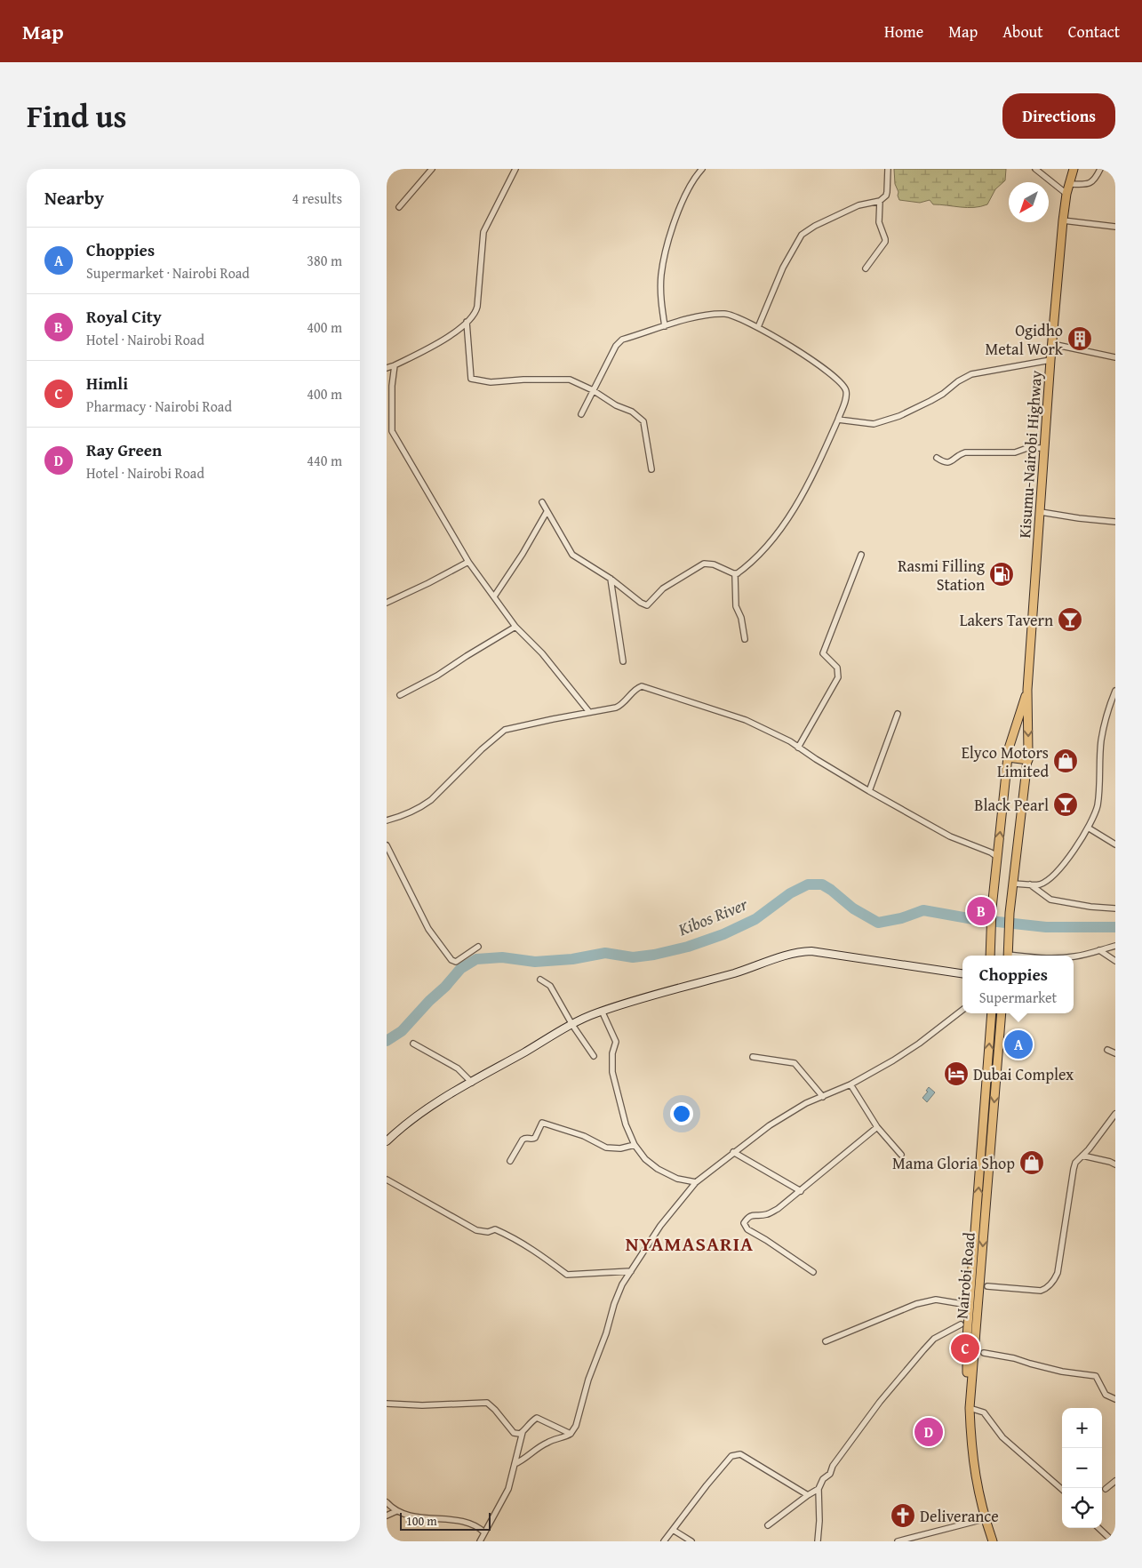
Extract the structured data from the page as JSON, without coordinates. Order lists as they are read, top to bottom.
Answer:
{
  "streets": {
    "highway": ["Kisumu-Nairobi Highway", "Nairobi Road"]
  },
  "districts": ["NYAMASARIA"],
  "water": ["Kibos River"],
  "places": {
    "building": ["Ogidho Metal Work"],
    "fuel station": ["Rasmi Filling Station"],
    "bar": ["Lakers Tavern", "Black Pearl"],
    "shop": ["Elyco Motors Limited", "Mama Gloria Shop"],
    "hotel": ["Dubai Complex"],
    "church": ["Deliverance"]
  },
  "scale_bar": "100 m",
  "north": "bottom left",
  "page": {
    "header": "Map",
    "nav": [
      "Home",
      "Map",
      "About",
      "Contact"
    ],
    "title": "Find us",
    "buttons": "Directions",
    "heading": ["Nearby", "4 results"],
    "list": [
      {
        "mark": "A",
        "name": "Choppies",
        "note": "Supermarket · Nairobi Road",
        "value": "380 m"
      },
      {
        "mark": "B",
        "name": "Royal City",
        "note": "Hotel · Nairobi Road",
        "value": "400 m"
      },
      {
        "mark": "C",
        "name": "Himli",
        "note": "Pharmacy · Nairobi Road",
        "value": "400 m"
      },
      {
        "mark": "D",
        "name": "Ray Green",
        "note": "Hotel · Nairobi Road",
        "value": "440 m"
      }
    ],
    "pins": [
      "B",
      "A",
      "C",
      "D"
    ],
    "popup": ["Choppies", "Supermarket"],
    "map_buttons": ["+", "−"],
    "scale": "100 m"
  }
}
